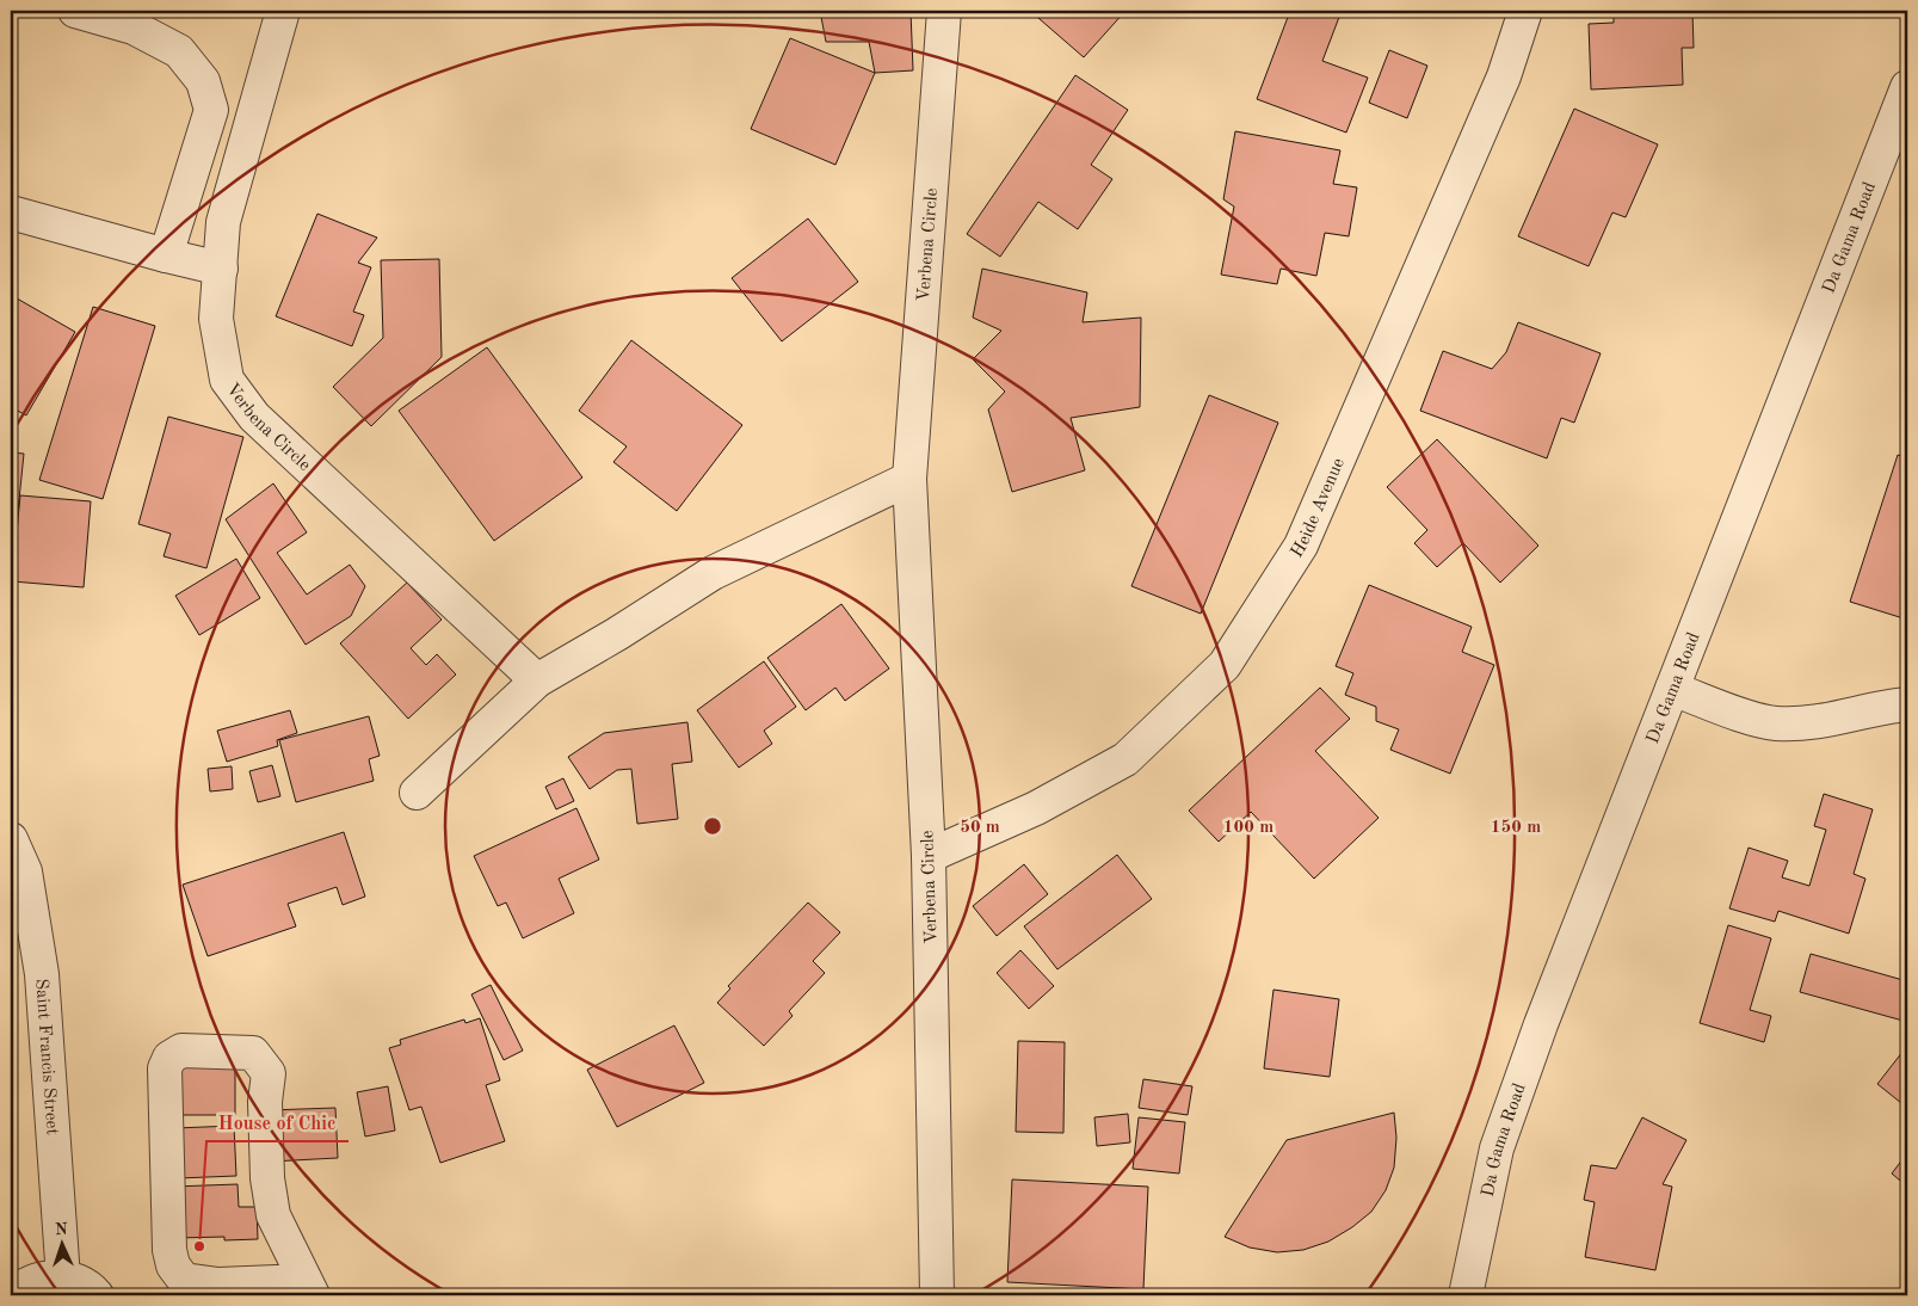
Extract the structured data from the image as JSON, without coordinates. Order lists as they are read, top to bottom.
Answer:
{
  "streets": {
    "street": [
      "Da Gama Road",
      "Verbena Circle",
      "Heide Avenue",
      "Saint Francis Street"
    ]
  },
  "crossings": [
    ["Verbena Circle", "Heide Avenue"]
  ],
  "places": ["House of Chic"],
  "north": "top",
  "rings": ["50 m", "100 m", "150 m"]
}
